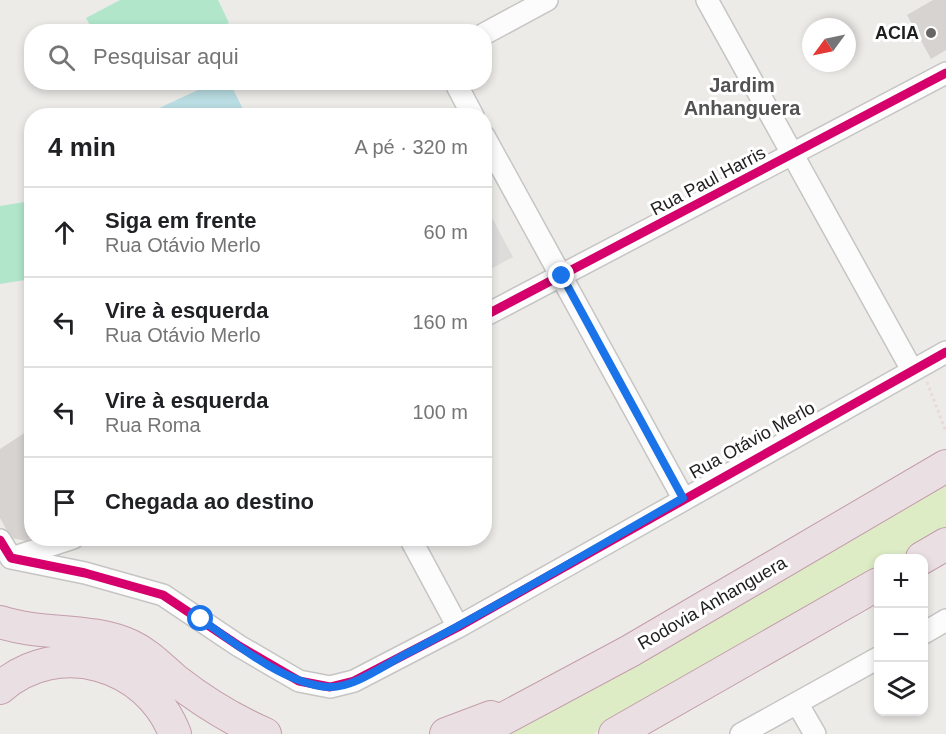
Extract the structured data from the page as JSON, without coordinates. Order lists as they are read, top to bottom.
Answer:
{
  "streets": {
    "highway": ["Rodovia Anhanguera"],
    "street": ["Rua Paul Harris", "Rua Otávio Merlo"]
  },
  "districts": ["Jardim Anhanguera"],
  "places": ["ACIA"],
  "north": "bottom left",
  "page": {
    "search": "Pesquisar aqui",
    "heading": ["4 min", "A pé · 320 m"],
    "list": [
      ["Siga em frente", "Rua Otávio Merlo", "60 m"],
      ["Vire à esquerda", "Rua Otávio Merlo", "160 m"],
      ["Vire à esquerda", "Rua Roma", "100 m"],
      "Chegada ao destino"
    ],
    "map_buttons": ["+", "−"]
  }
}
